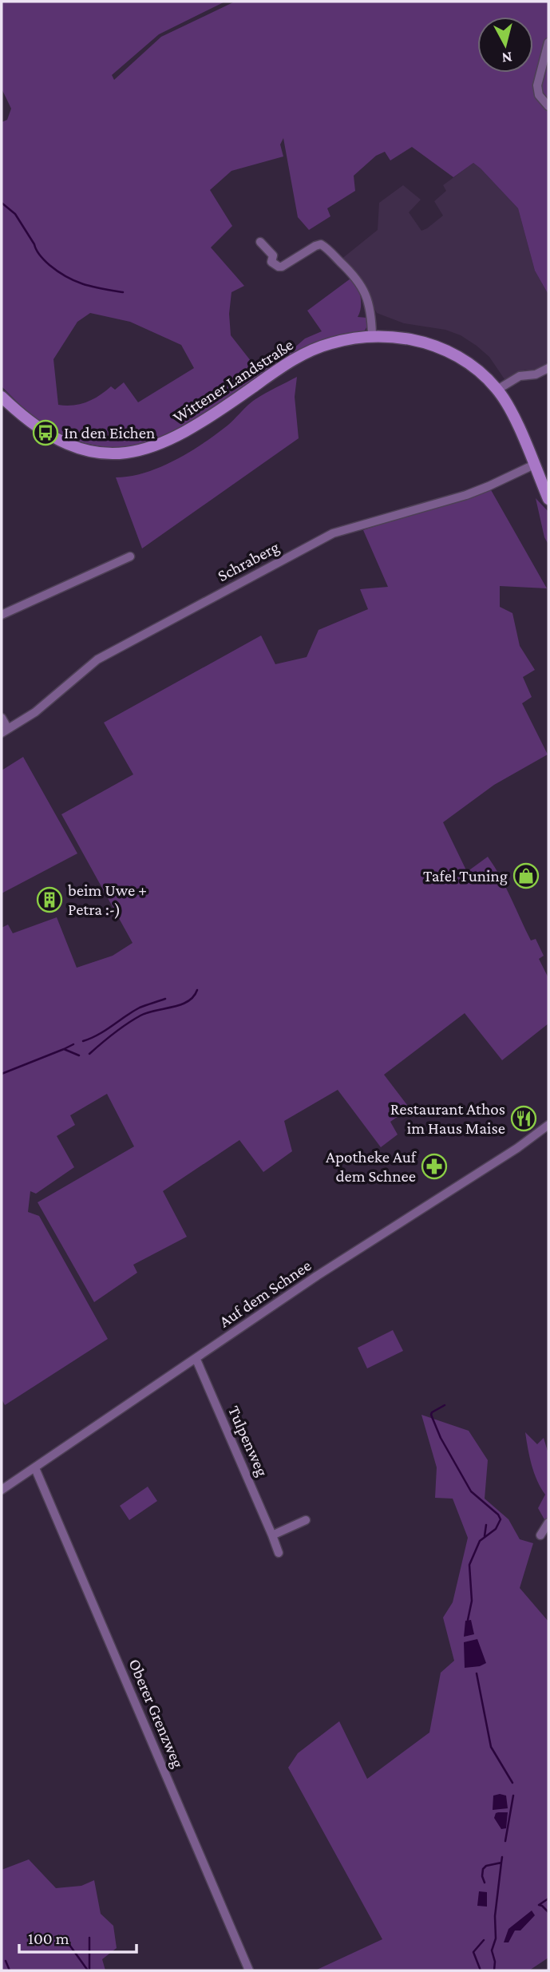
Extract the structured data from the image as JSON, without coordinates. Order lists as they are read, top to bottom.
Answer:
{
  "streets": {
    "main road": ["Wittener Landstraße"],
    "street": [
      "Schraberg",
      "Auf dem Schnee",
      "Tulpenweg",
      "Oberer Grenzweg"
    ]
  },
  "crossings": [
    ["Wittener Landstraße", "Schraberg"],
    ["Auf dem Schnee", "Tulpenweg"],
    ["Auf dem Schnee", "Oberer Grenzweg"]
  ],
  "places": {
    "bus stop": ["In den Eichen"],
    "shop": ["Tafel Tuning"],
    "building": ["beim Uwe + Petra :-)"],
    "restaurant": ["Restaurant Athos im Haus Maise"],
    "pharmacy": ["Apotheke Auf dem Schnee"]
  },
  "scale_bar": "100 m",
  "north": "bottom"
}
